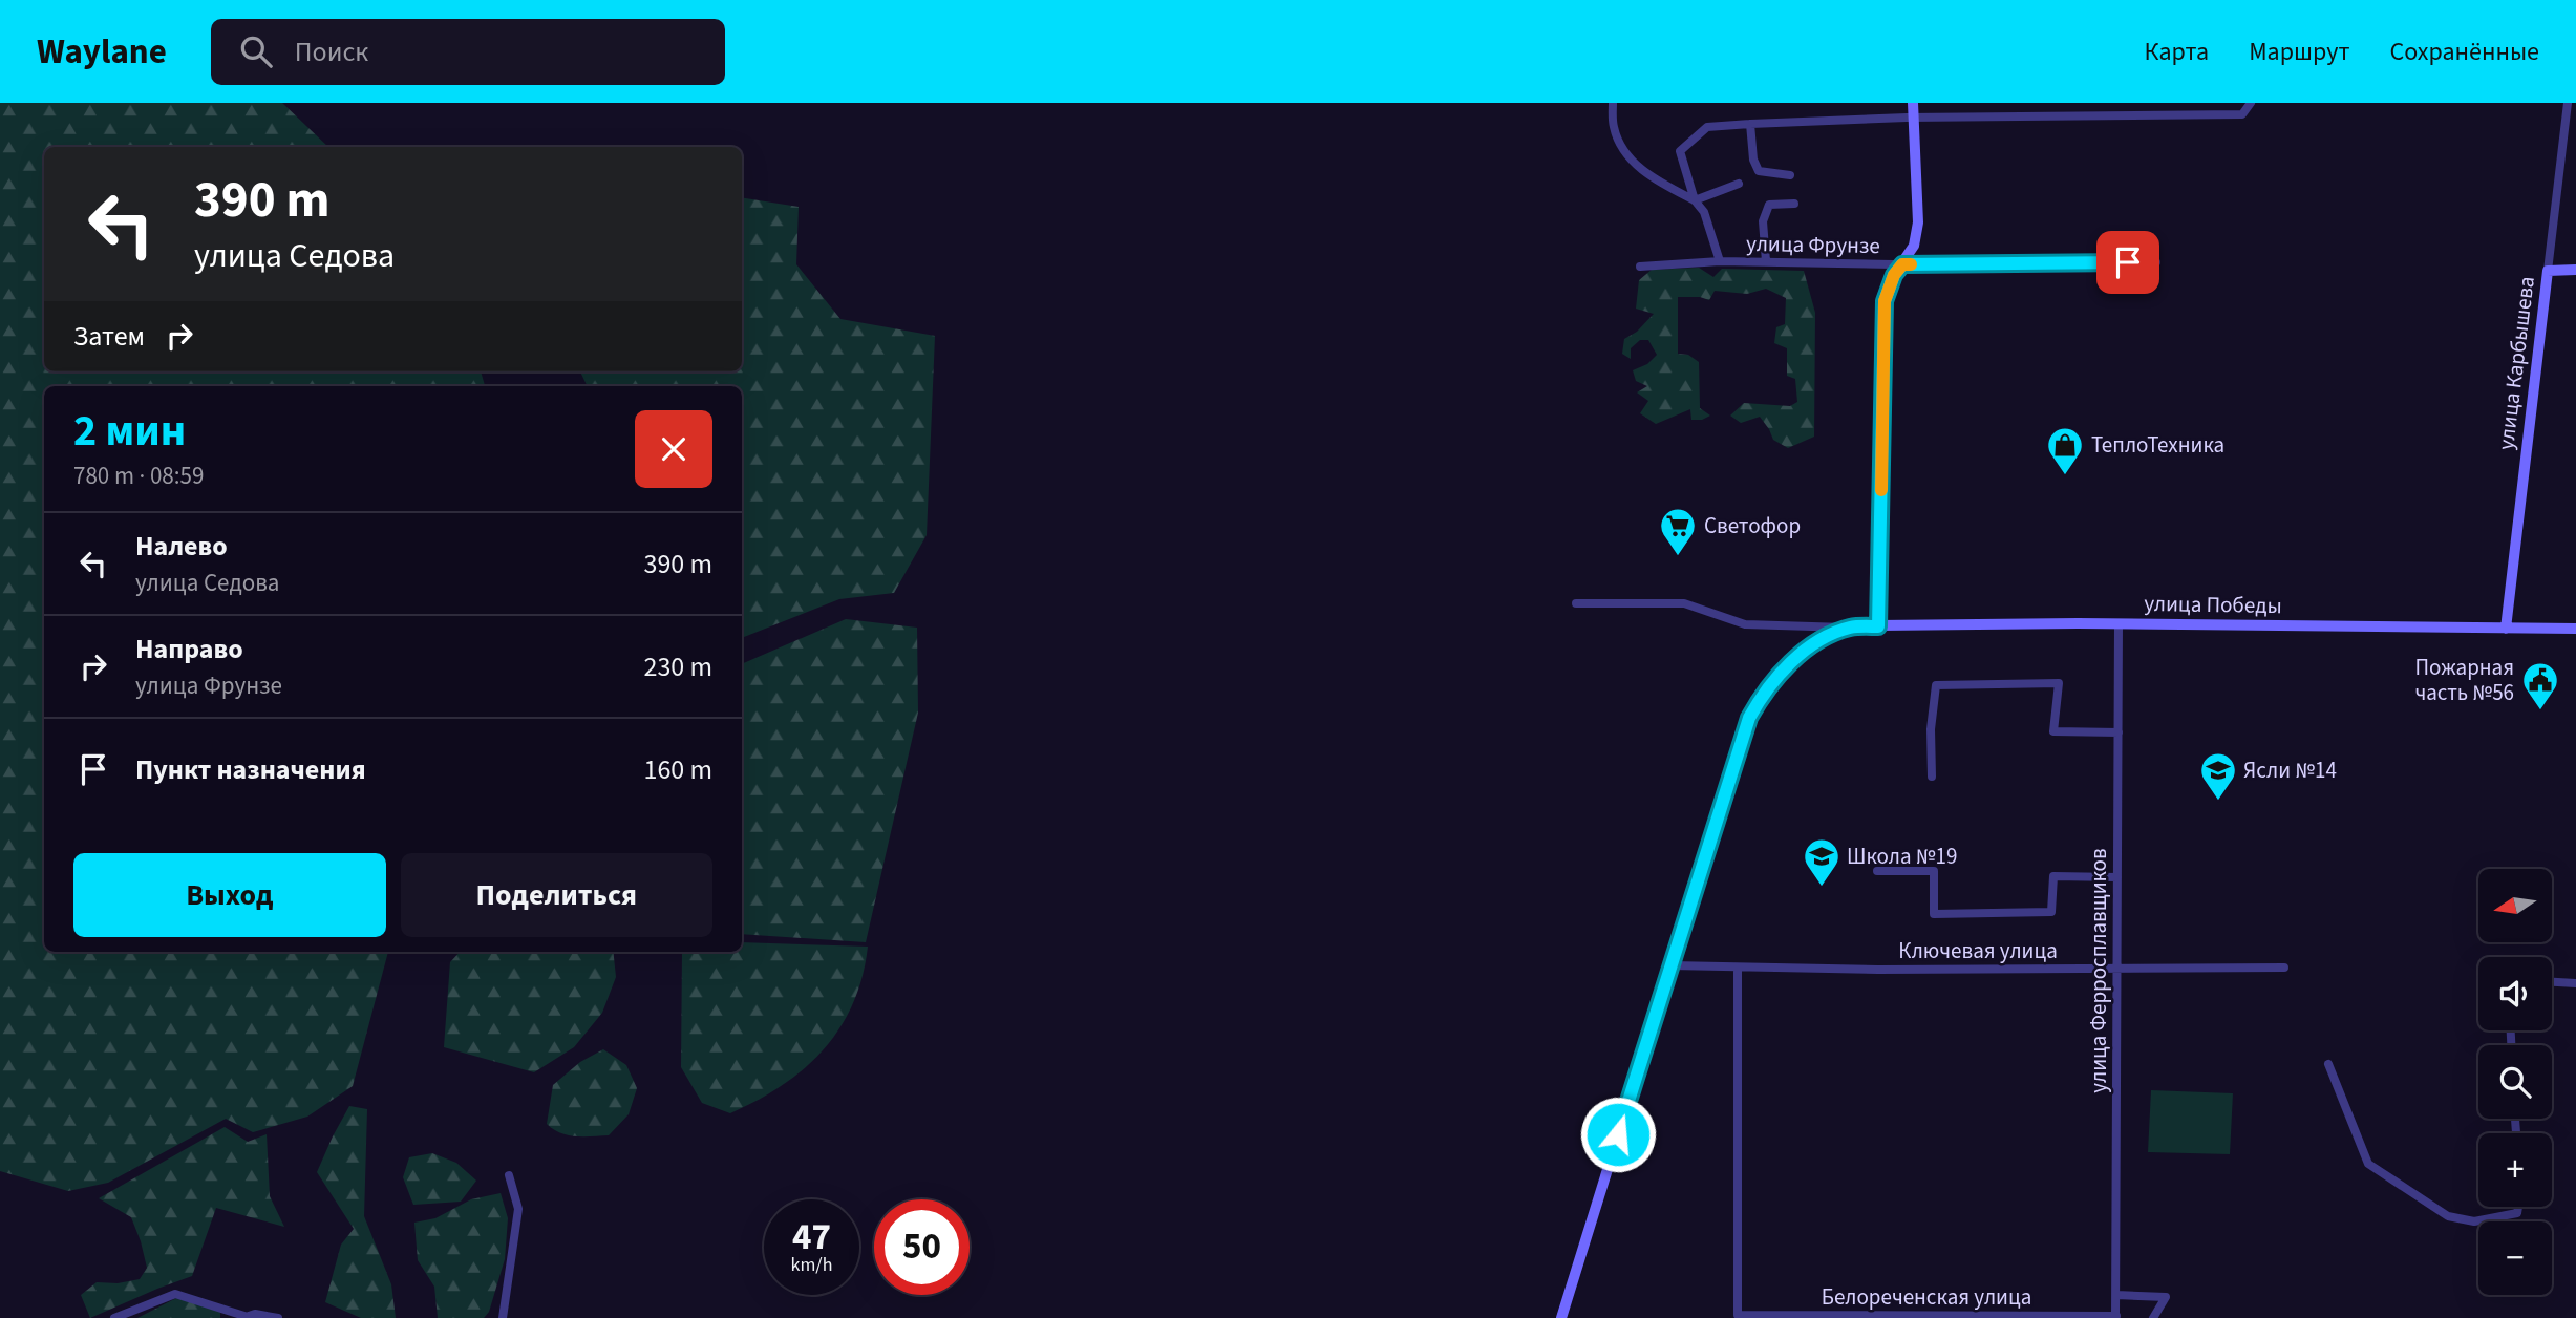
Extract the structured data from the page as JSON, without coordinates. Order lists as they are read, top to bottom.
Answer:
{
  "streets": {
    "main road": ["улица Карбышева", "улица Победы"],
    "street": [
      "улица Фрунзе",
      "Ключевая улица",
      "улица Ферросплавщиков",
      "Белореченская улица"
    ]
  },
  "crossings": [
    ["улица Карбышева", "улица Победы"],
    ["улица Победы", "улица Ферросплавщиков"],
    ["Ключевая улица", "улица Ферросплавщиков"],
    ["Ключевая улица", "Белореченская улица"],
    ["улица Ферросплавщиков", "Белореченская улица"]
  ],
  "places": {
    "shop": ["ТеплоТехника"],
    "supermarket": ["Светофор"],
    "public building": ["Пожарная часть №56"],
    "school or university": ["Ясли №14", "Школа №19"]
  },
  "north": "left",
  "page": {
    "header": "Waylane",
    "search": "Поиск",
    "nav": ["Карта", "Маршрут", "Сохранённые"],
    "turn": ["390 m", "улица Седова"],
    "then": "Затем",
    "heading": ["2 мин", "780 m · 08:59"],
    "list": [
      {
        "name": "Налево",
        "note": "улица Седова",
        "value": "390 m"
      },
      {
        "name": "Направо",
        "note": "улица Фрунзе",
        "value": "230 m"
      },
      {
        "name": "Пункт назначения",
        "value": "160 m"
      }
    ],
    "buttons": ["Выход", "Поделиться"],
    "map_buttons": ["+", "−"],
    "speed": "47 km/h",
    "limit": "50"
  }
}
